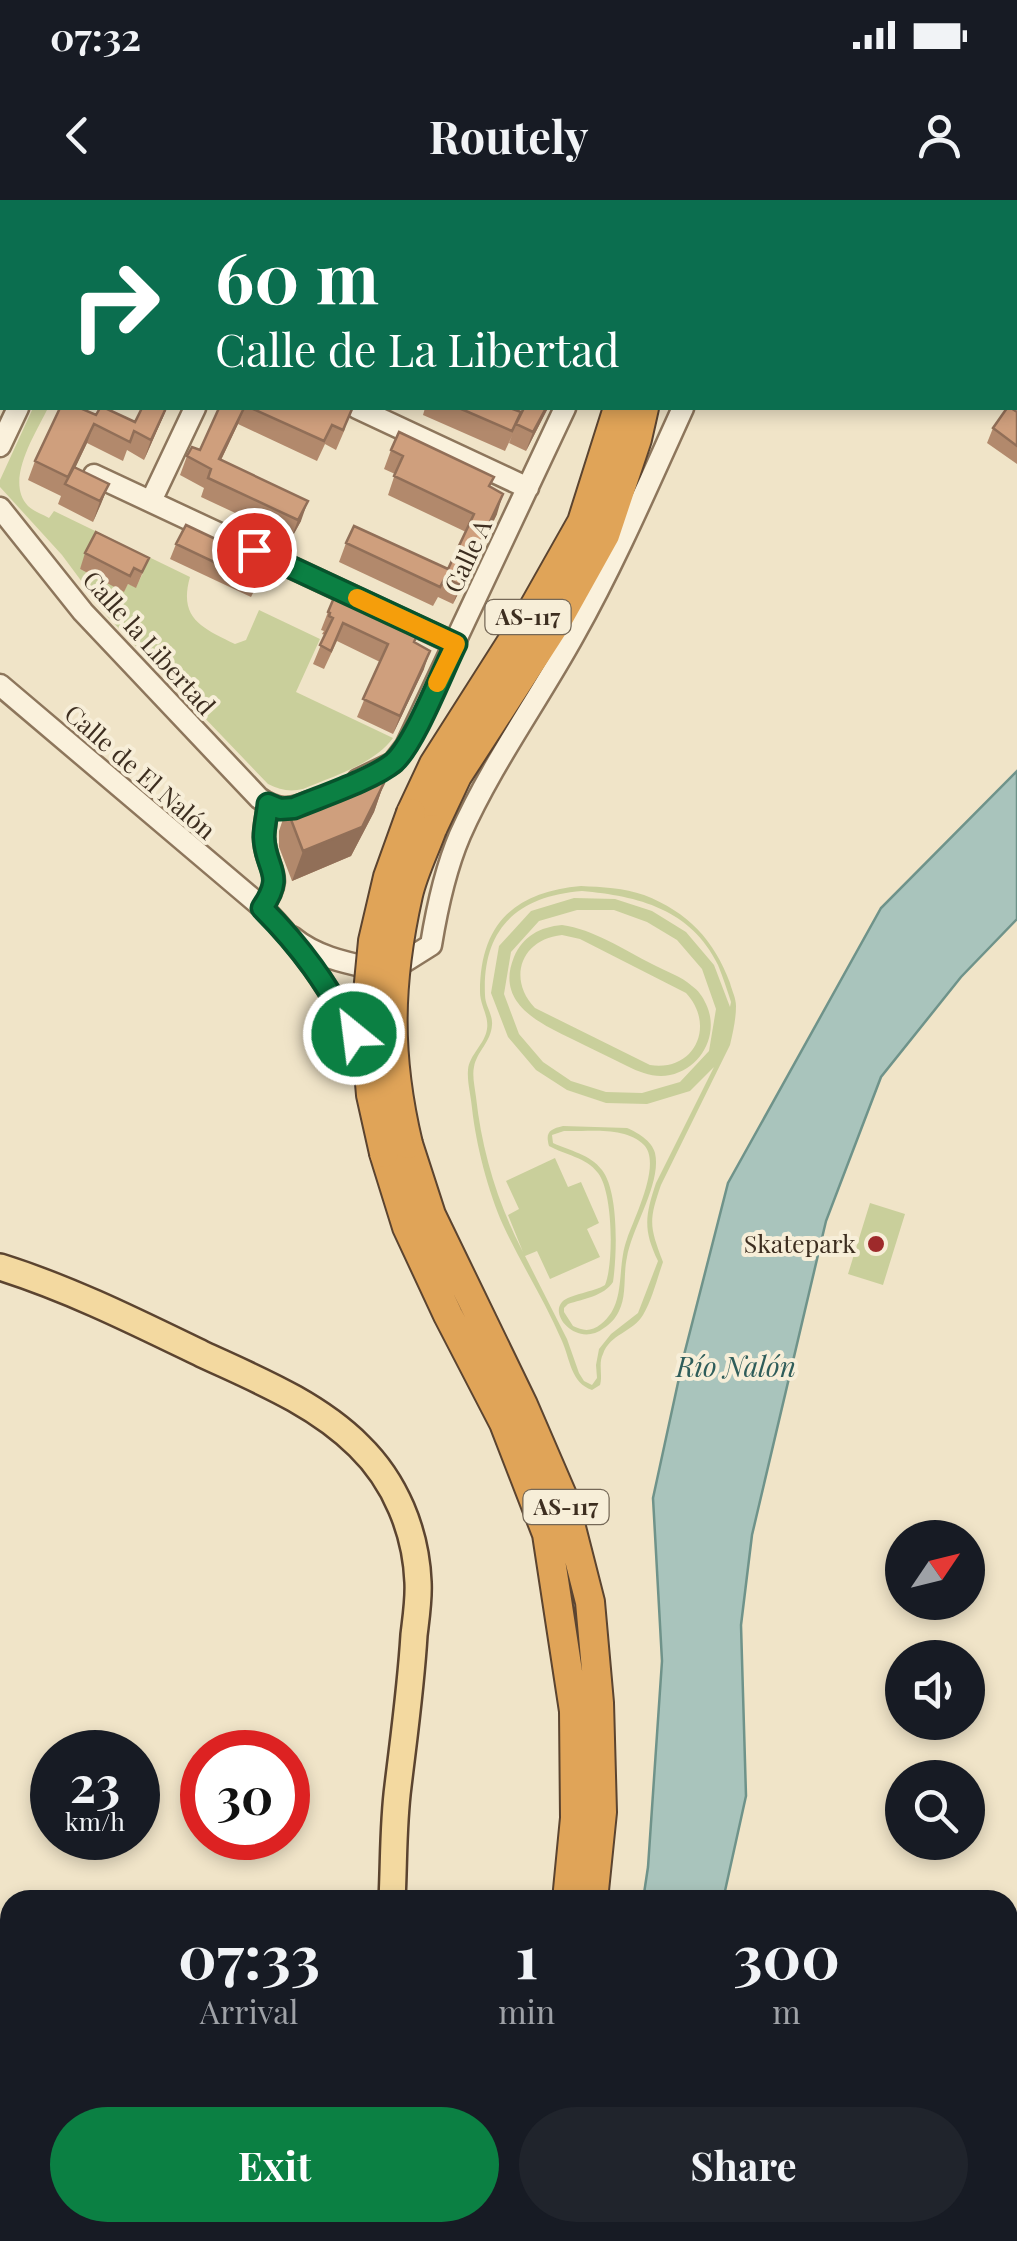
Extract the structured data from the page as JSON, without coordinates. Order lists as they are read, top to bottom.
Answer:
{
  "streets": {
    "highway": ["AS-117"],
    "street": ["Calle A", "Calle la Libertad", "Calle de El Nalón"]
  },
  "crossings": [
    ["Calle A", "Calle la Libertad"]
  ],
  "water": ["Río Nalón"],
  "places": ["Skatepark"],
  "north": "top right",
  "page": {
    "status": "07:32",
    "header": "Routely",
    "turn": ["60 m", "Calle de La Libertad"],
    "speed": "23 km/h",
    "limit": "30",
    "eta": [
      "07:33",
      "Arrival",
      "1",
      "min",
      "300",
      "m"
    ],
    "buttons": ["Exit", "Share"]
  }
}
